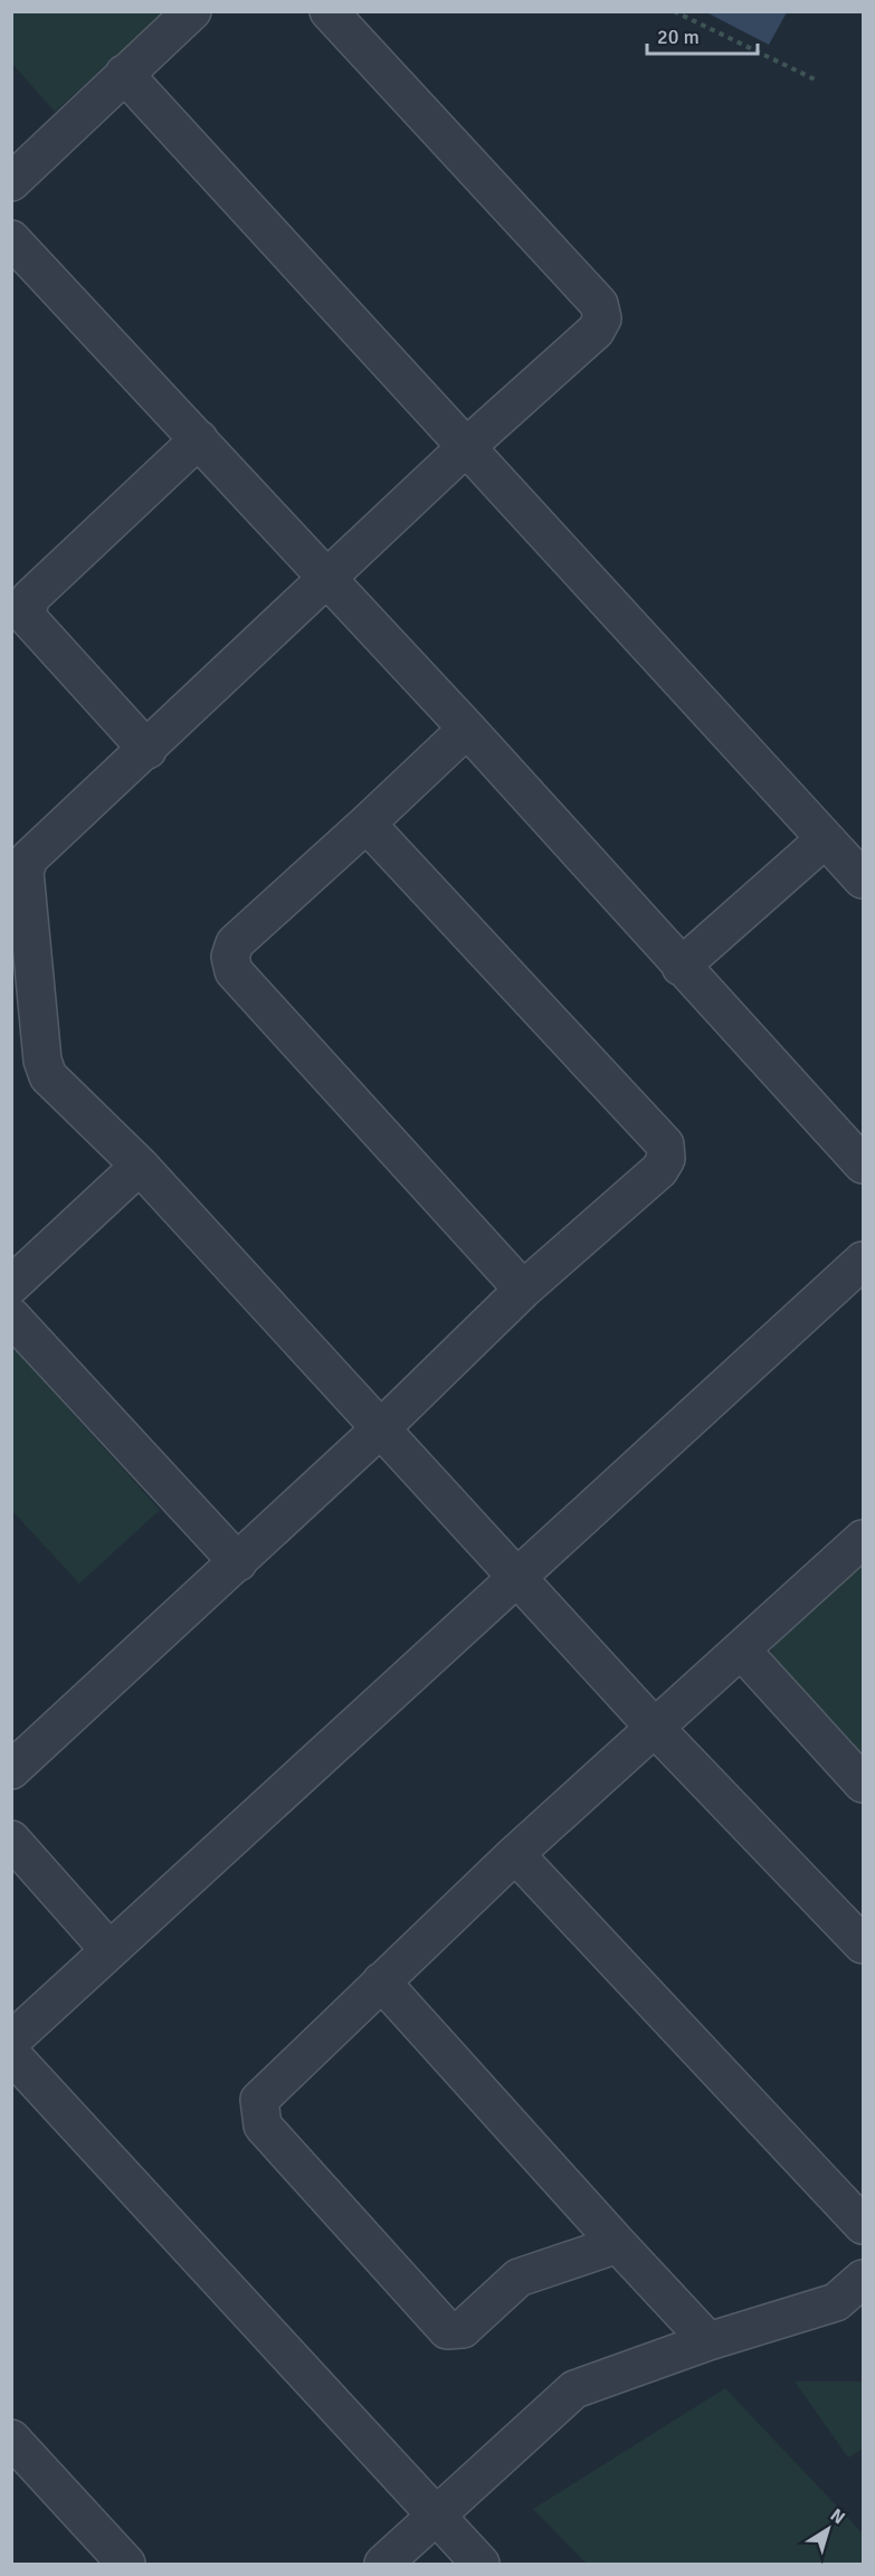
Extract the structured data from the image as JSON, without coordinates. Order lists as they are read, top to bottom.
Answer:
{
  "scale_bar": "20 m",
  "north": "top right"
}
